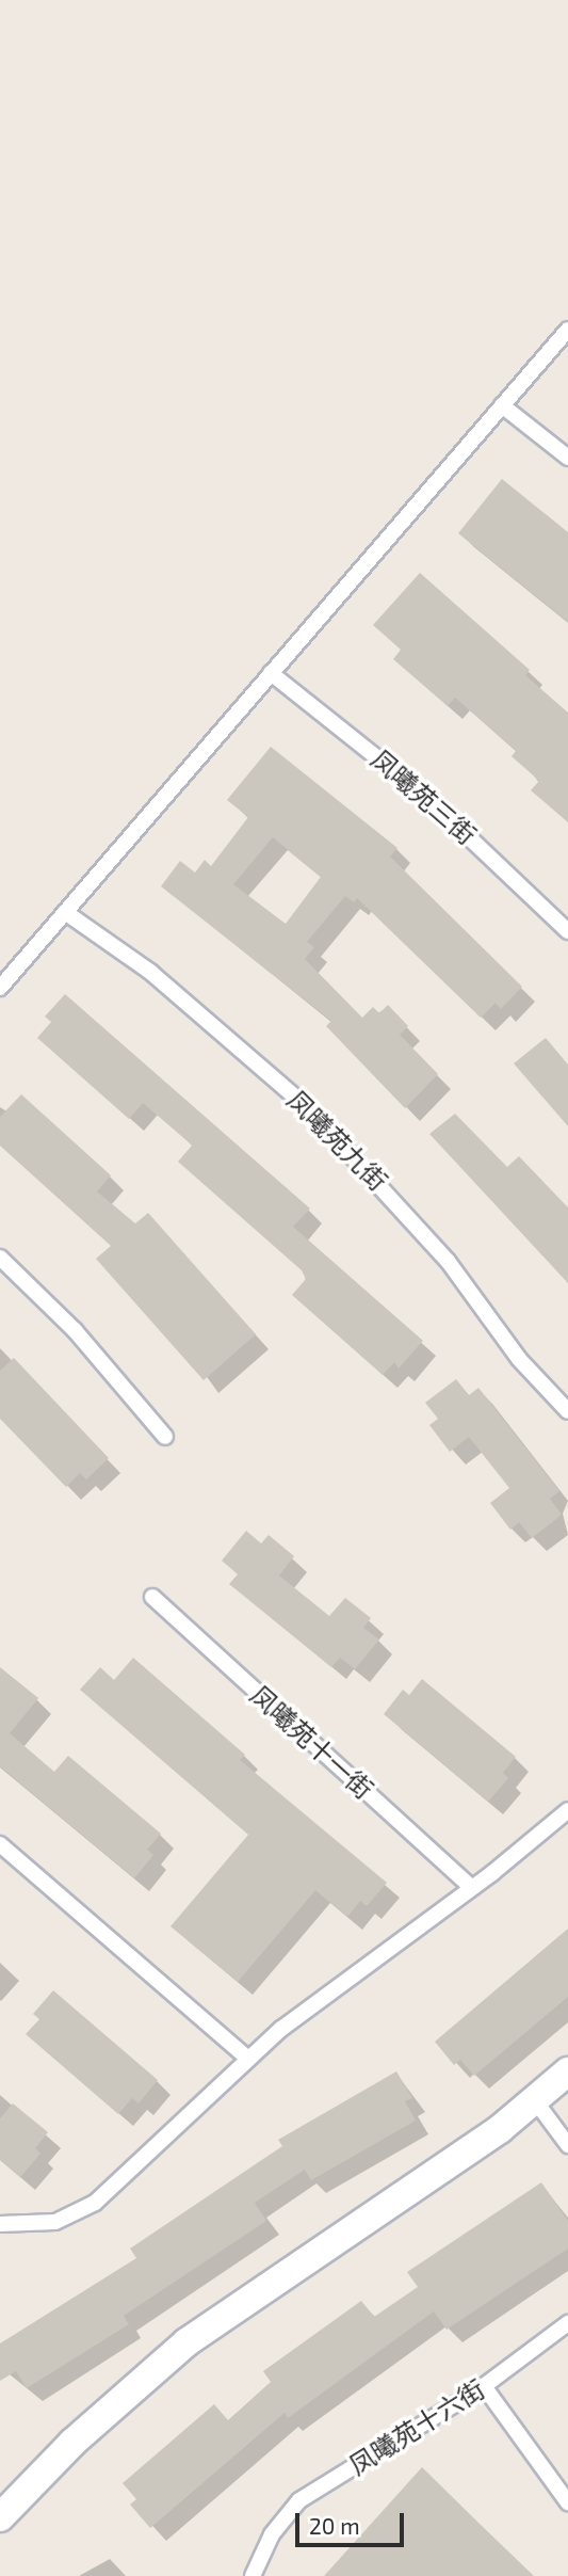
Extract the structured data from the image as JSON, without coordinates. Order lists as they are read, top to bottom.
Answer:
{
  "streets": {
    "lane": [
      "凤曦苑三街",
      "凤曦苑九街",
      "凤曦苑十一街",
      "凤曦苑十六街"
    ]
  },
  "scale_bar": "20 m"
}
